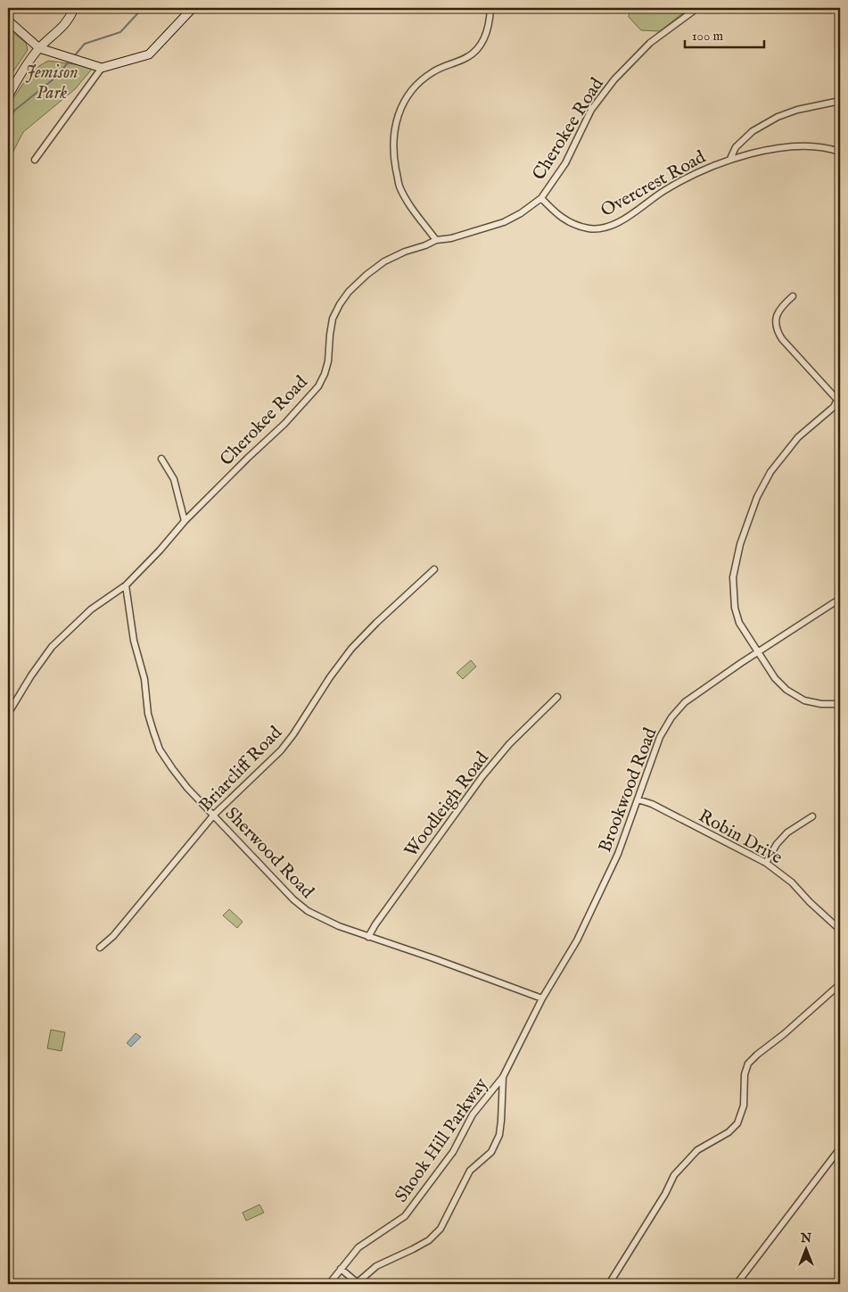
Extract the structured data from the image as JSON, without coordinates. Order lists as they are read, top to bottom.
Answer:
{
  "streets": {
    "street": [
      "Cherokee Road",
      "Overcrest Road",
      "Briarcliff Road",
      "Brookwood Road",
      "Woodleigh Road",
      "Robin Drive",
      "Sherwood Road",
      "Shook Hill Parkway"
    ]
  },
  "crossings": [
    ["Cherokee Road", "Overcrest Road"],
    ["Cherokee Road", "Sherwood Road"],
    ["Briarcliff Road", "Sherwood Road"],
    ["Brookwood Road", "Robin Drive"],
    ["Brookwood Road", "Sherwood Road"],
    ["Brookwood Road", "Shook Hill Parkway"],
    ["Woodleigh Road", "Sherwood Road"]
  ],
  "parks": ["Jemison Park"],
  "scale_bar": "100 m",
  "north": "top"
}
